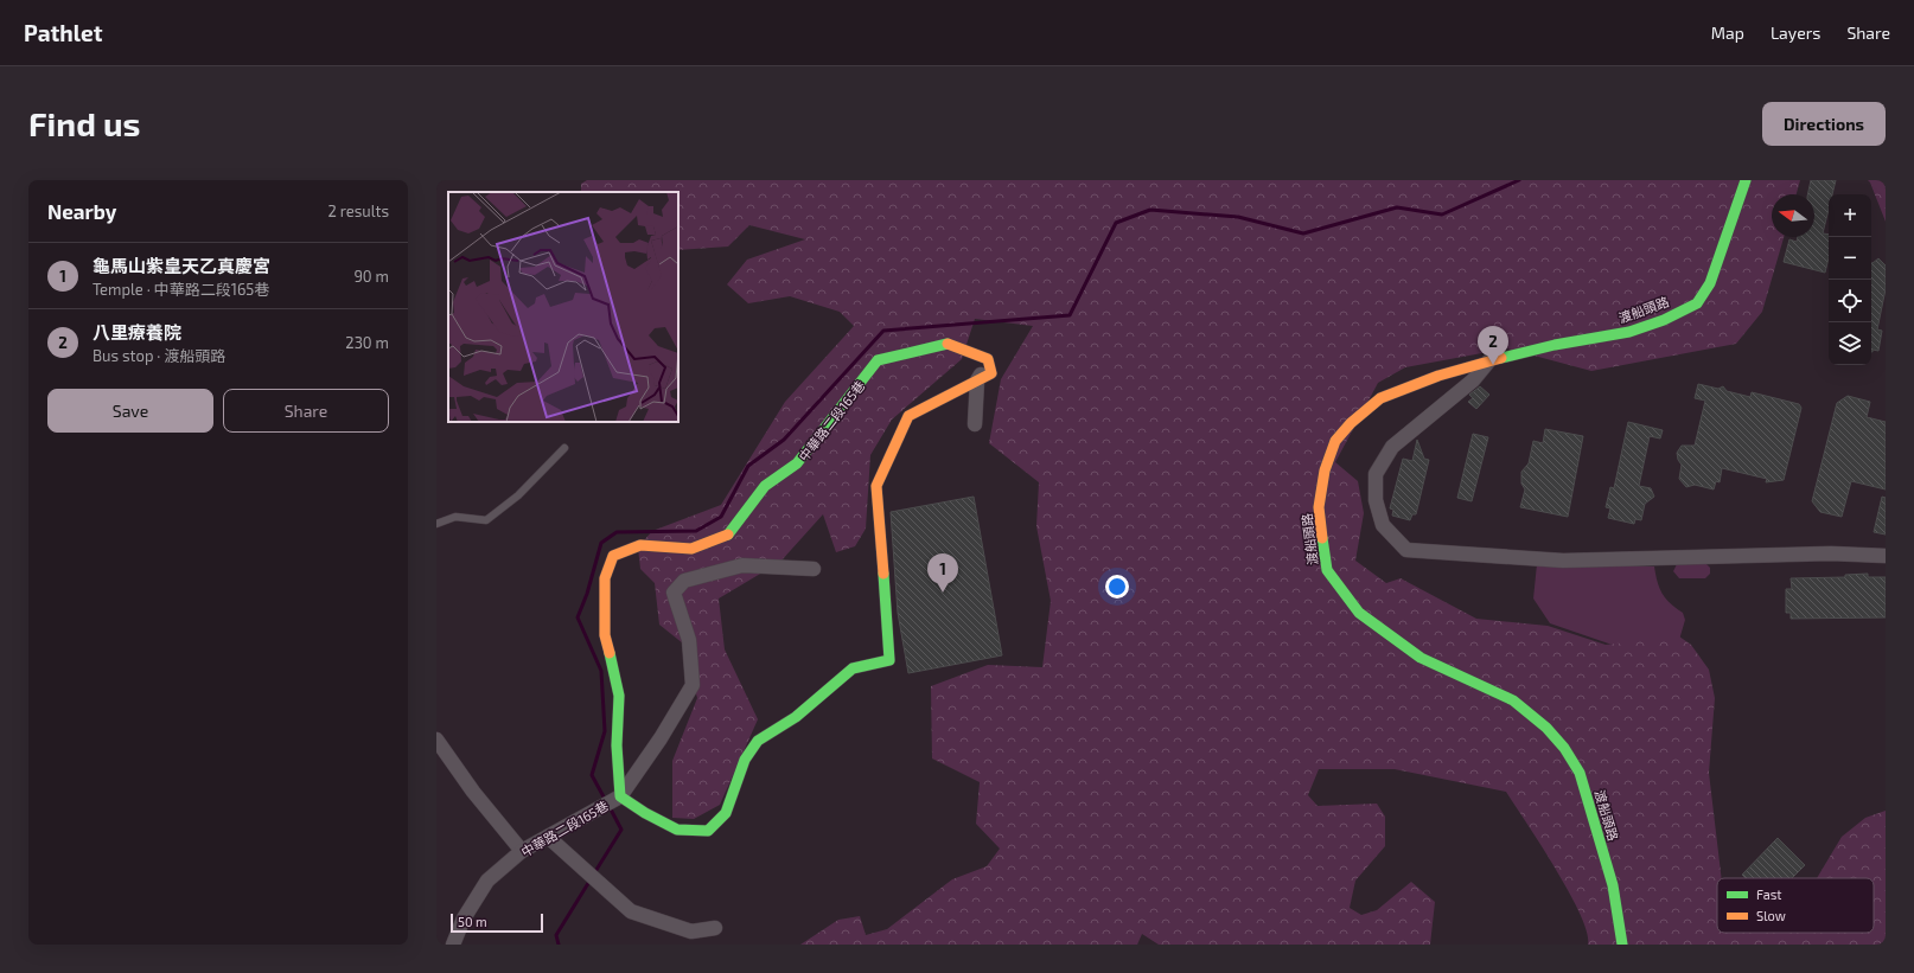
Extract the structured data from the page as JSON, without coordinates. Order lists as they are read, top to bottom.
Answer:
{
  "streets": {
    "street": ["渡船頭路", "中華路二段165巷"]
  },
  "legend": ["Fast", "Slow"],
  "scale_bar": "50 m",
  "north": "left",
  "page": {
    "header": "Pathlet",
    "nav": ["Map", "Layers", "Share"],
    "buttons": [
      "Directions",
      ["Save", "Share"]
    ],
    "title": "Find us",
    "heading": ["Nearby", "2 results"],
    "map_buttons": ["+", "−"],
    "list": [
      {
        "mark": "1",
        "name": "龜馬山紫皇天乙真慶宮",
        "note": "Temple · 中華路二段165巷",
        "value": "90 m"
      },
      {
        "mark": "2",
        "name": "八里療養院",
        "note": "Bus stop · 渡船頭路",
        "value": "230 m"
      }
    ],
    "pins": ["2", "1"],
    "scale": "50 m"
  }
}
